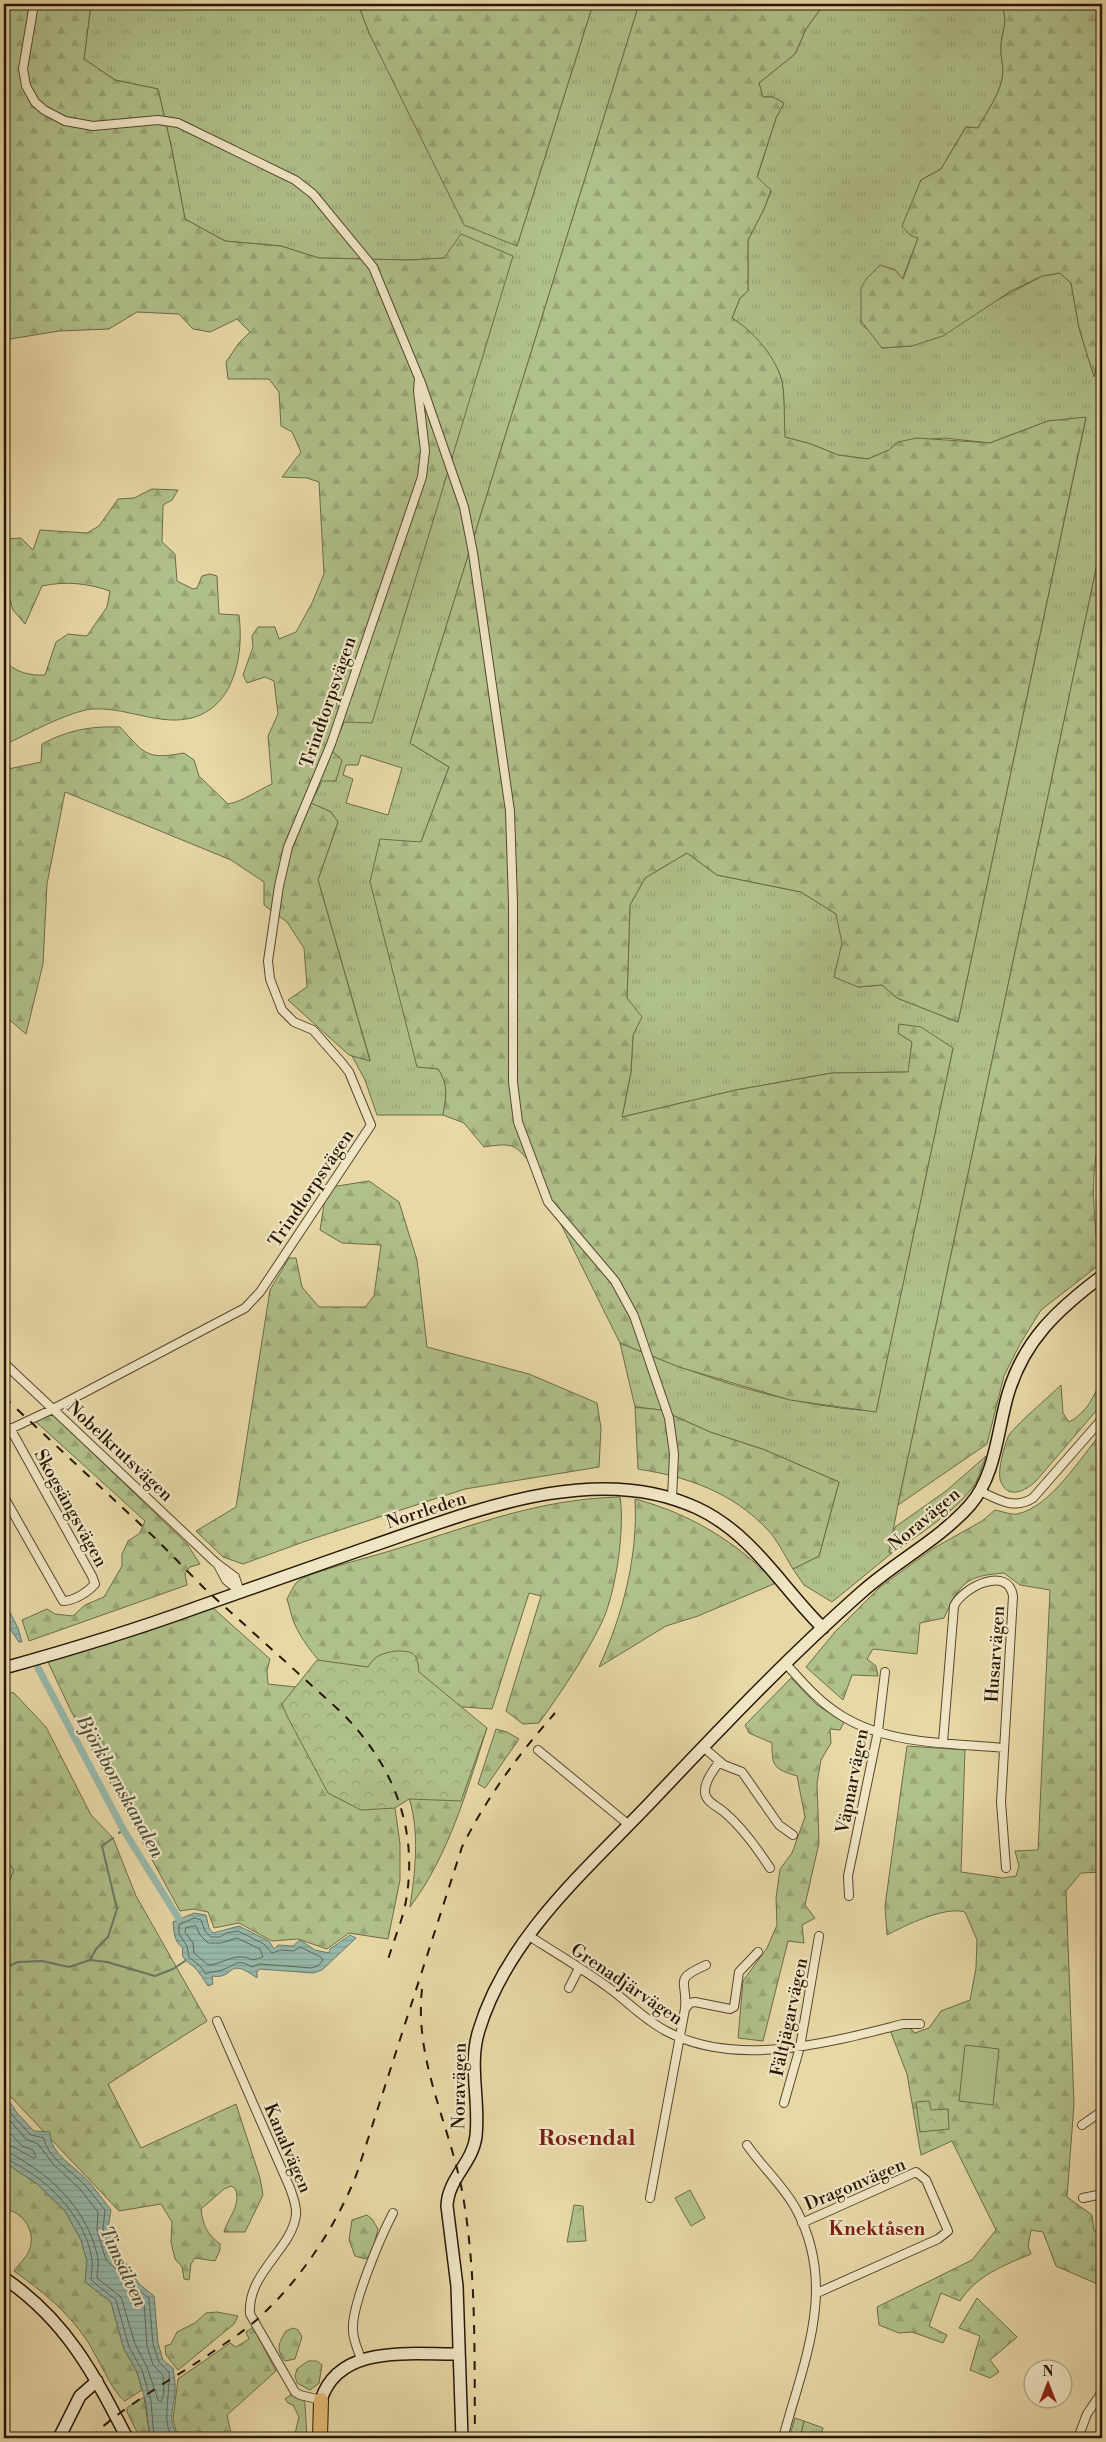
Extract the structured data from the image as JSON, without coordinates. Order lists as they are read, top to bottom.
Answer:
{
  "streets": {
    "street": [
      "Trindtorpsvägen",
      "Nobelkrutsvägen",
      "Skogsängsvägen",
      "Norrleden",
      "Noravägen",
      "Husarvägen",
      "Väpnarvägen",
      "Grenadjärvägen",
      "Fältjägarvägen",
      "Kanalvägen",
      "Dragonvägen"
    ]
  },
  "crossings": [
    ["Trindtorpsvägen", "Nobelkrutsvägen"],
    ["Trindtorpsvägen", "Skogsängsvägen"],
    ["Nobelkrutsvägen", "Norrleden"],
    ["Norrleden", "Noravägen"],
    ["Noravägen", "Grenadjärvägen"],
    ["Grenadjärvägen", "Fältjägarvägen"]
  ],
  "districts": ["Rosendal", "Knektåsen"],
  "water": ["Björkbornskanalen", "Timsälven"],
  "north": "top"
}
